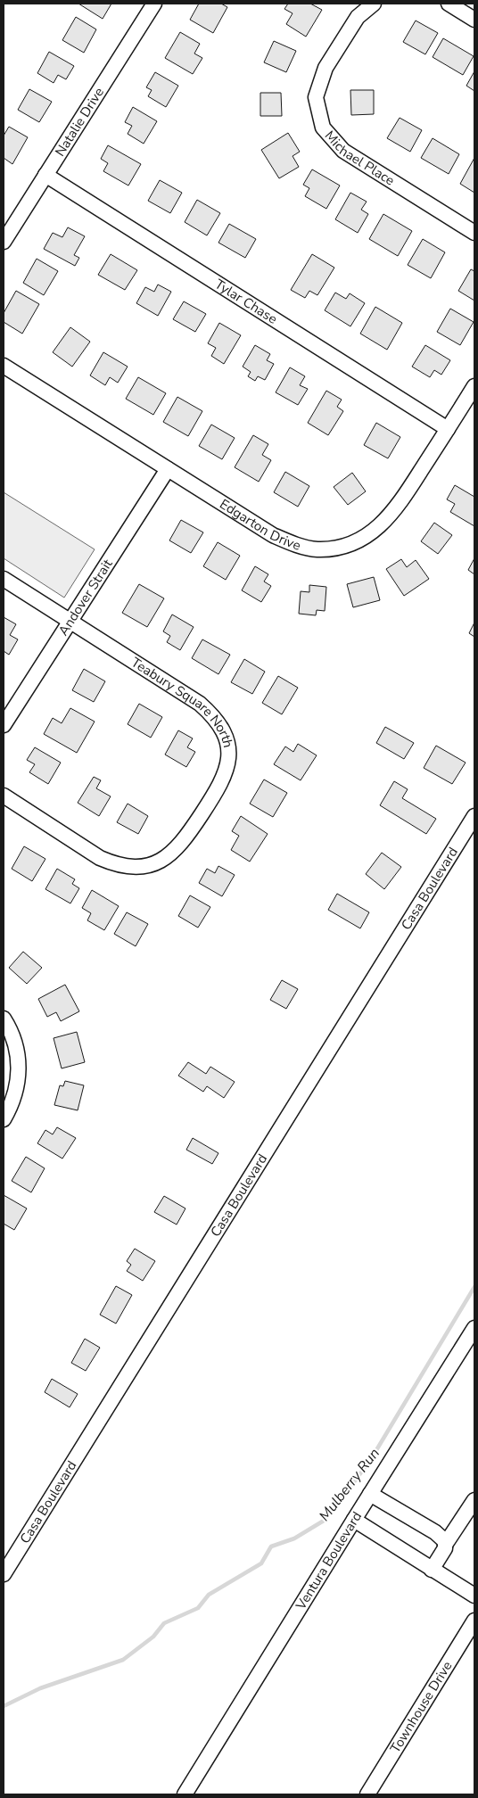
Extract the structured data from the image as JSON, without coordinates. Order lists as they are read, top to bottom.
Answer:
{
  "streets": {
    "street": [
      "Natalie Drive",
      "Michael Place",
      "Tylar Chase",
      "Edgarton Drive",
      "Andover Strait",
      "Teabury Square North",
      "Casa Boulevard",
      "Ventura Boulevard",
      "Townhouse Drive"
    ]
  },
  "crossings": [
    ["Natalie Drive", "Tylar Chase"],
    ["Tylar Chase", "Edgarton Drive"],
    ["Edgarton Drive", "Andover Strait"],
    ["Andover Strait", "Teabury Square North"]
  ],
  "water": ["Mulberry Run"]
}
